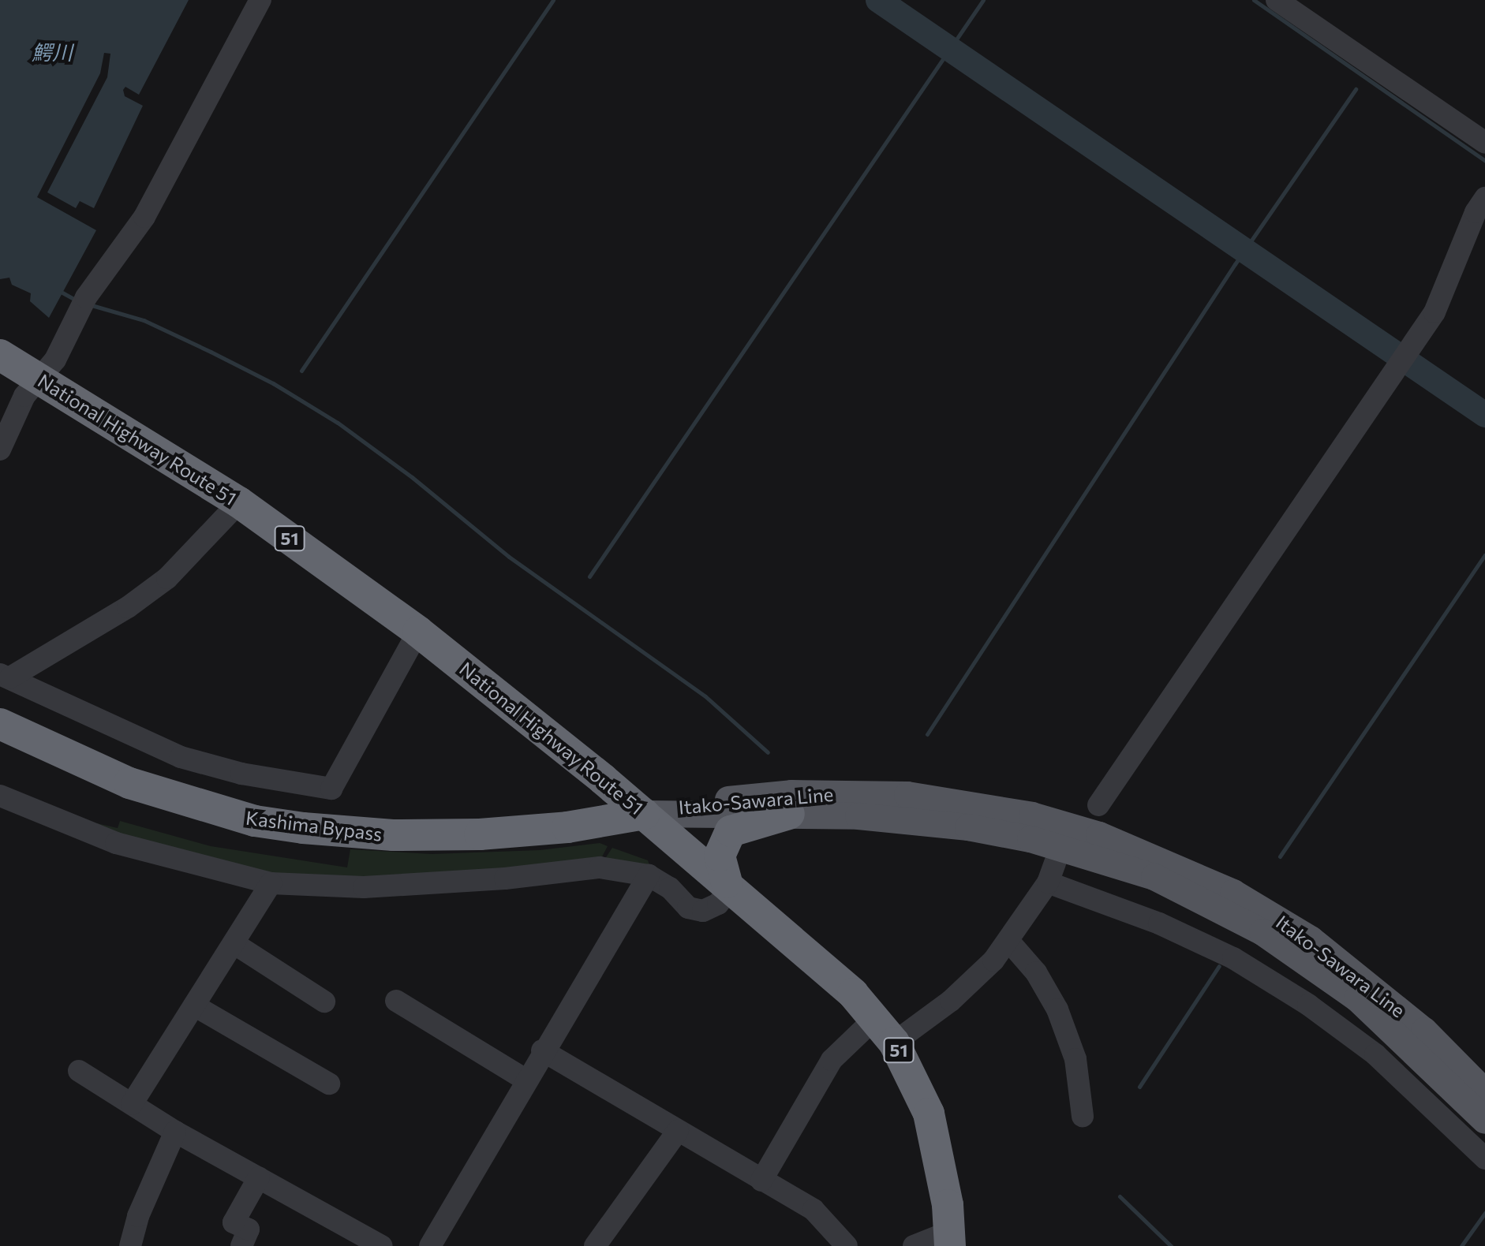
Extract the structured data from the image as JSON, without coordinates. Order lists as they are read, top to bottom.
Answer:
{
  "streets": {
    "highway": ["National Highway Route 51", "51", "Kashima Bypass"],
    "main road": ["Itako-Sawara Line"]
  },
  "crossings": [
    ["National Highway Route 51", "Itako-Sawara Line"],
    ["National Highway Route 51", "Kashima Bypass"],
    ["Itako-Sawara Line", "Kashima Bypass"]
  ],
  "water": ["鰐川"]
}
